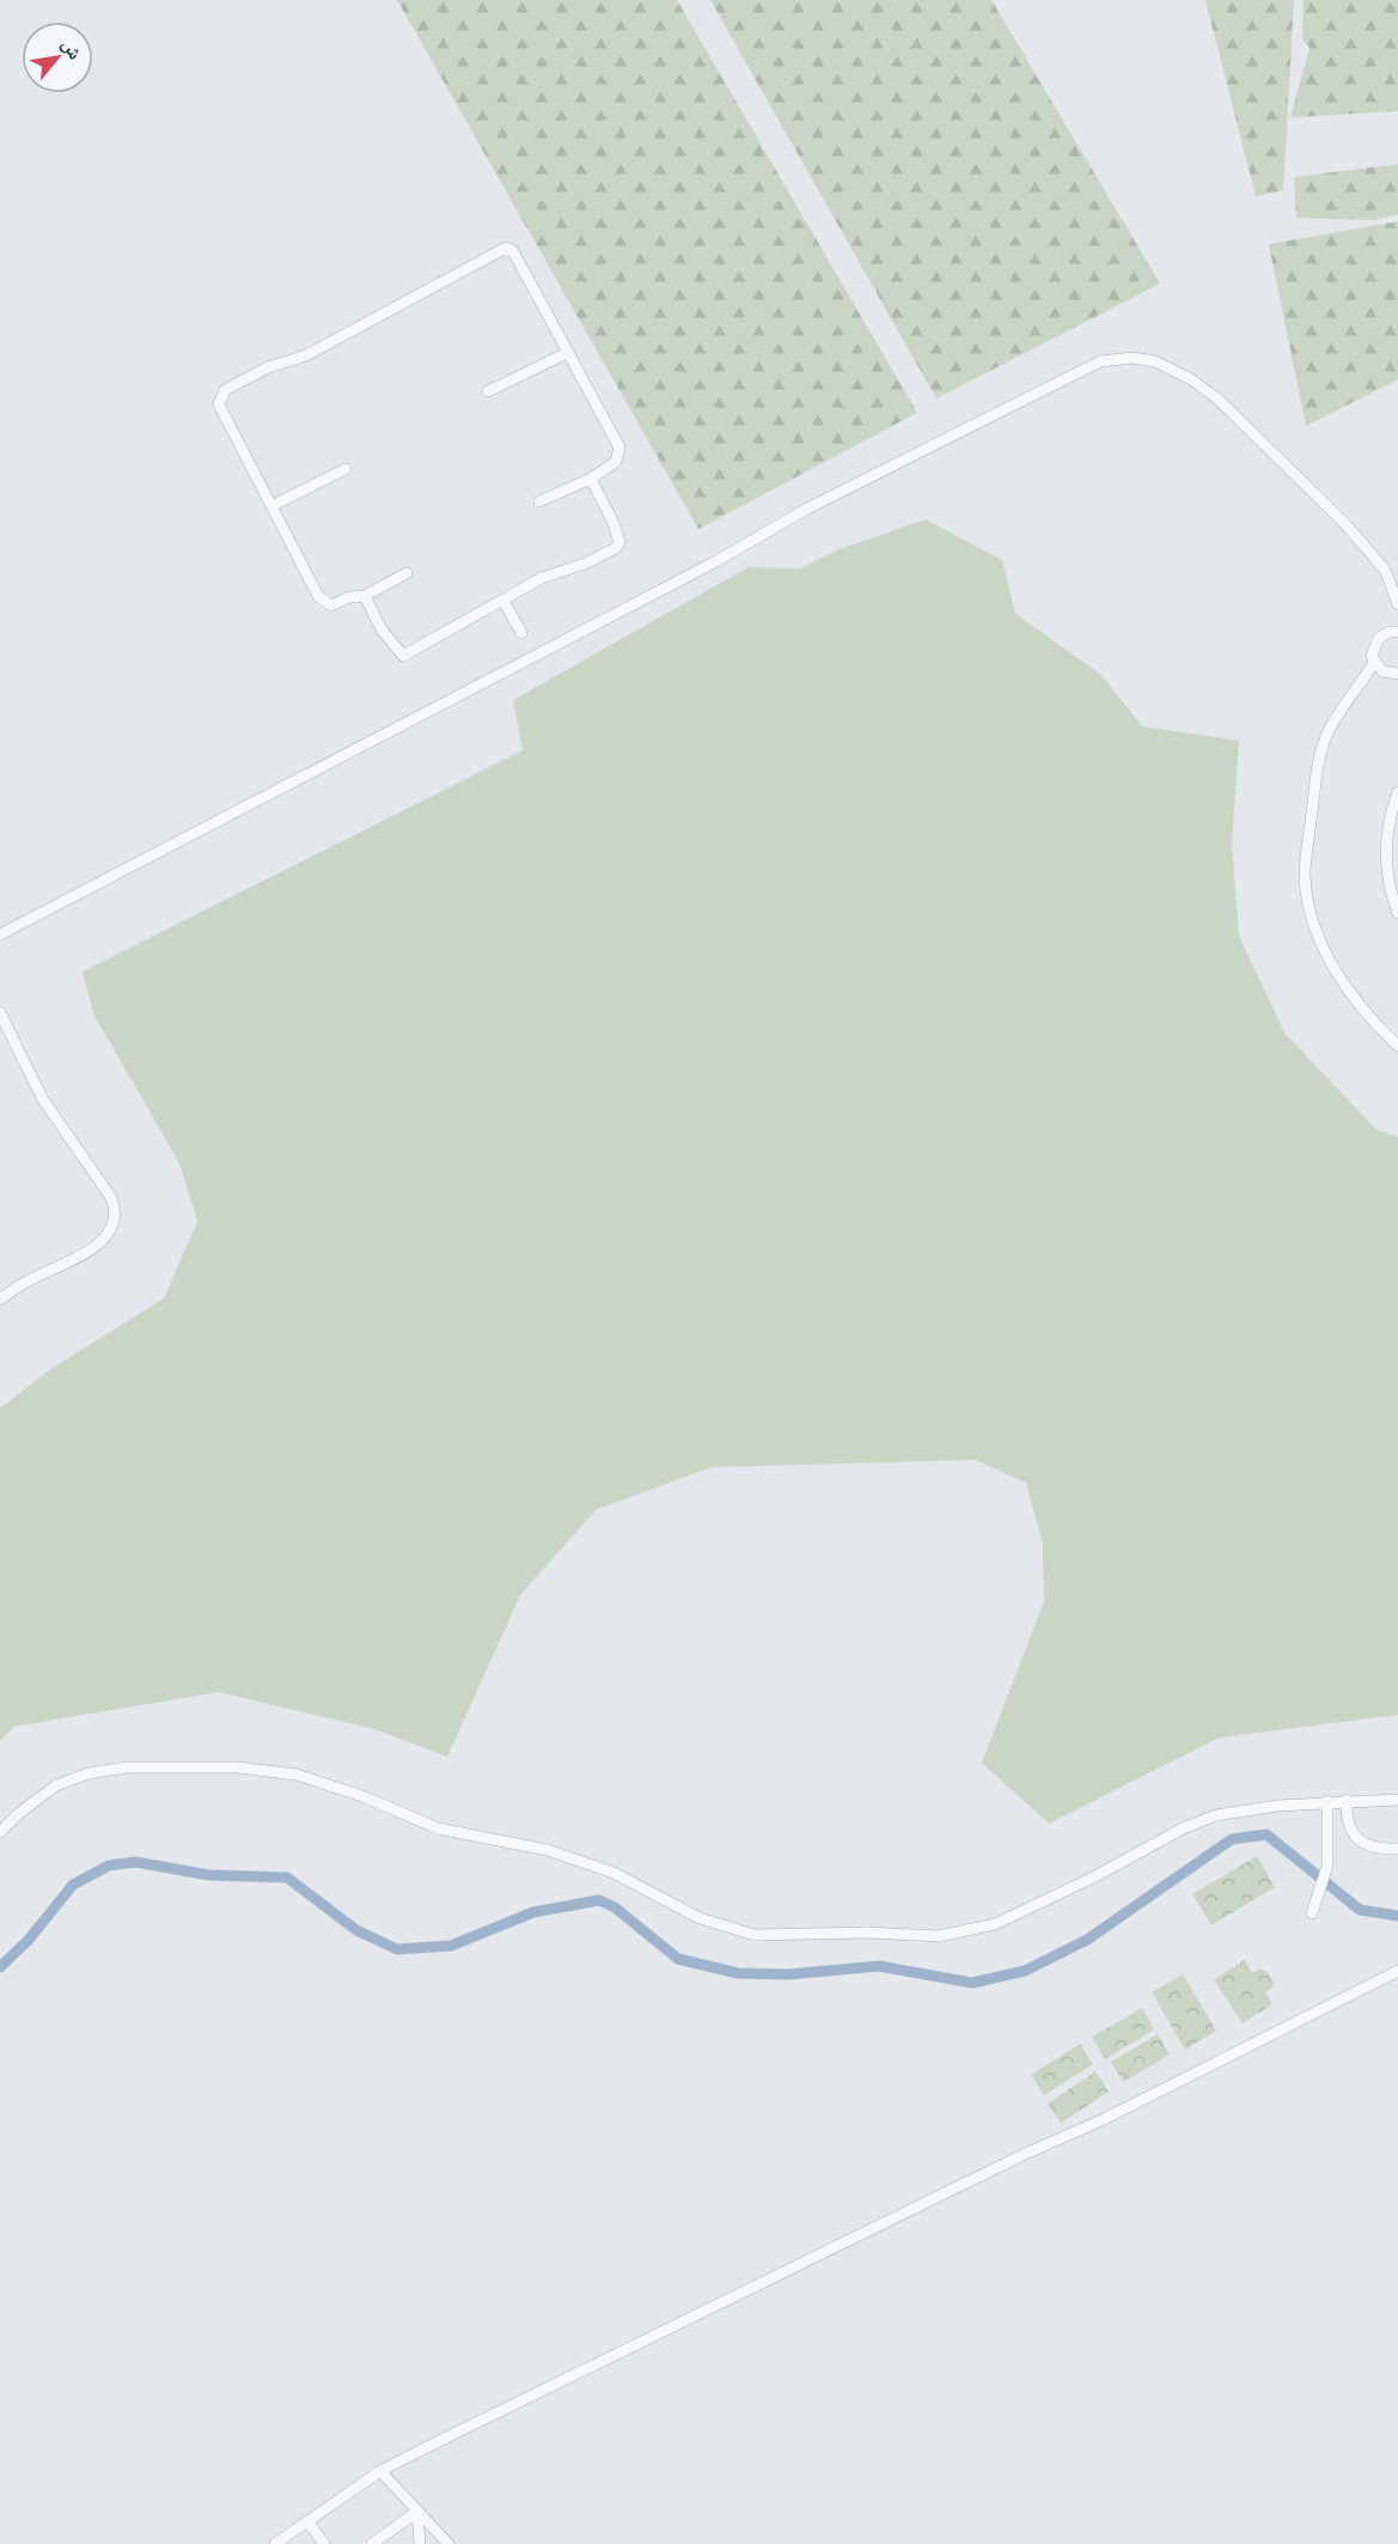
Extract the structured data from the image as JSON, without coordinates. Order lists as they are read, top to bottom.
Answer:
{
  "north": "top right"
}
